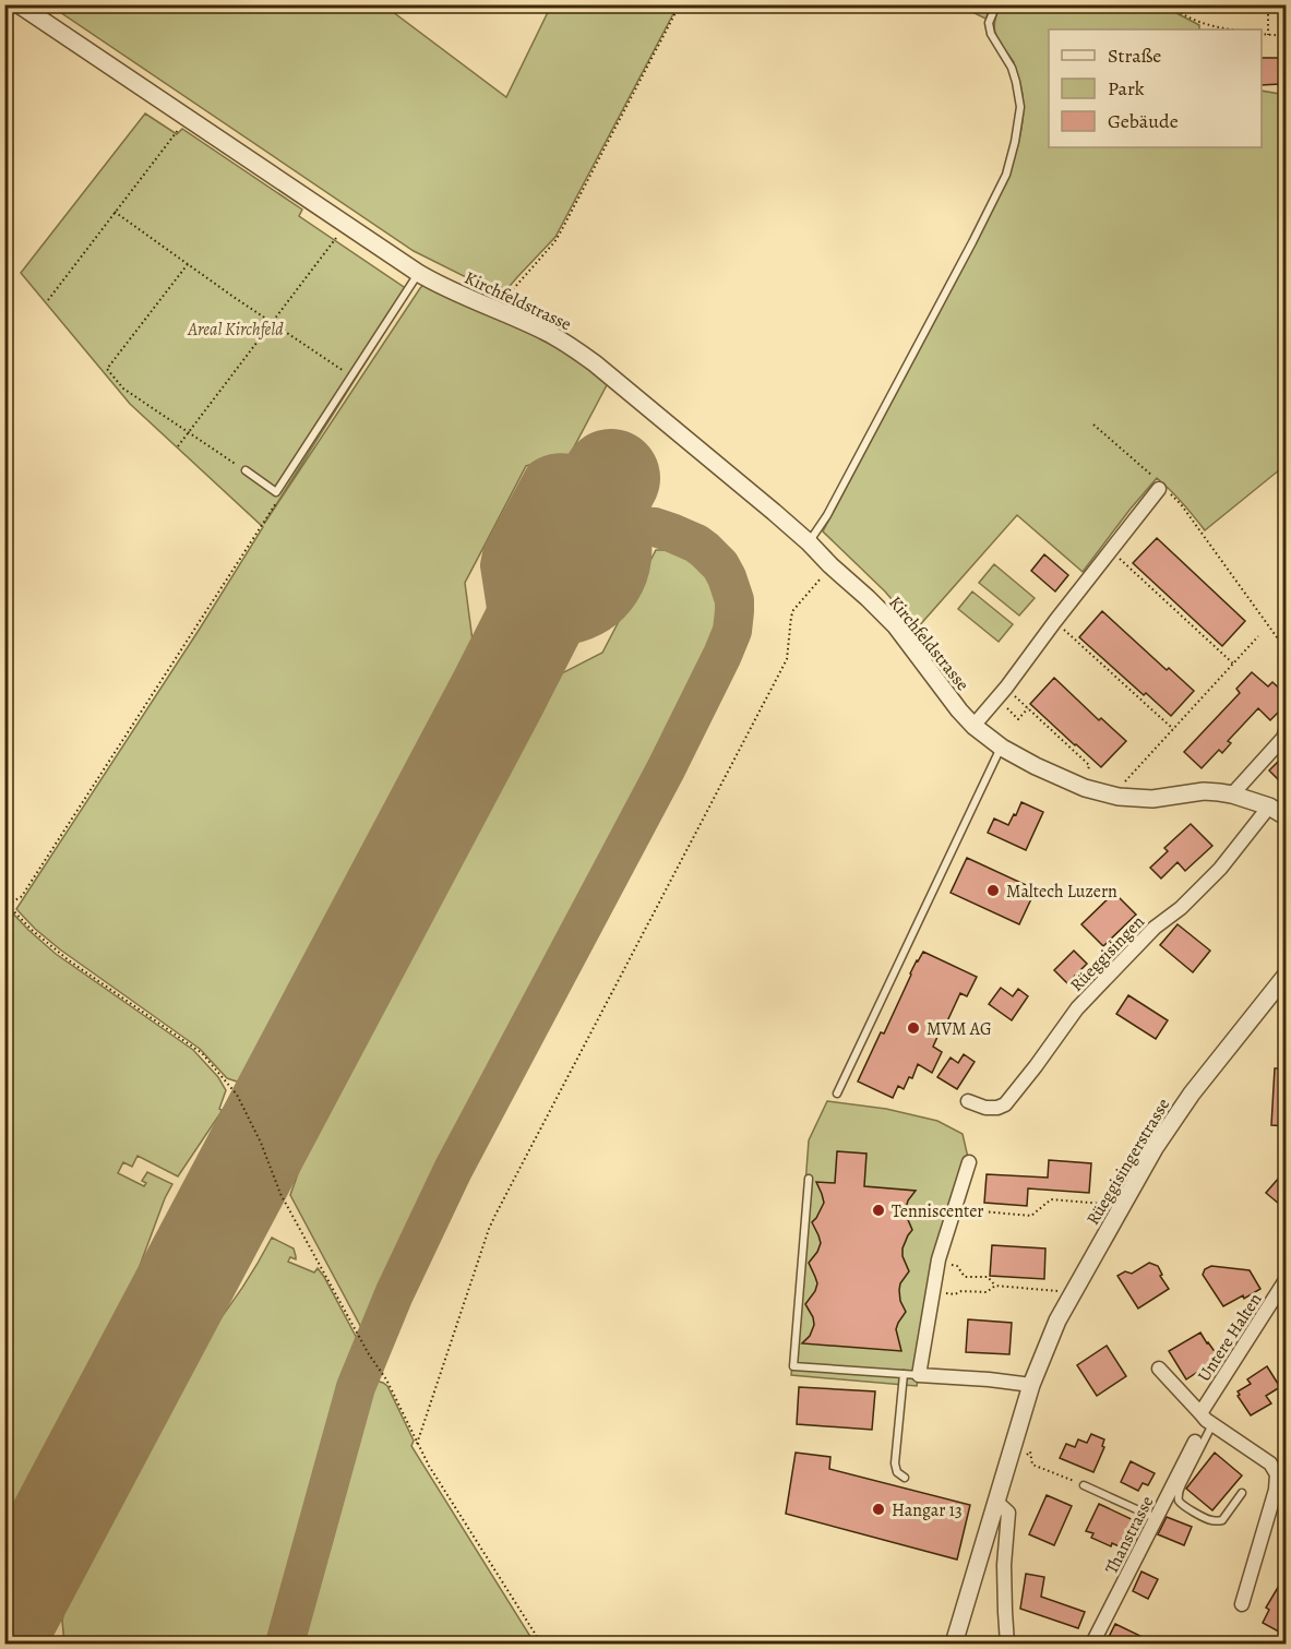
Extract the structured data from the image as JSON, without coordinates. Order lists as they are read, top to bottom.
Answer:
{
  "streets": {
    "street": [
      "Kirchfeldstrasse",
      "Rüeggisingen",
      "Rüeggisingerstrasse",
      "Untere Halten",
      "Thanstrasse"
    ]
  },
  "crossings": [
    ["Kirchfeldstrasse", "Rüeggisingen"]
  ],
  "parks": ["Areal Kirchfeld"],
  "places": [
    "Maltech Luzern",
    "MVM AG",
    "Tenniscenter",
    "Hangar 13"
  ],
  "legend": ["Straße", "Park", "Gebäude"]
}
